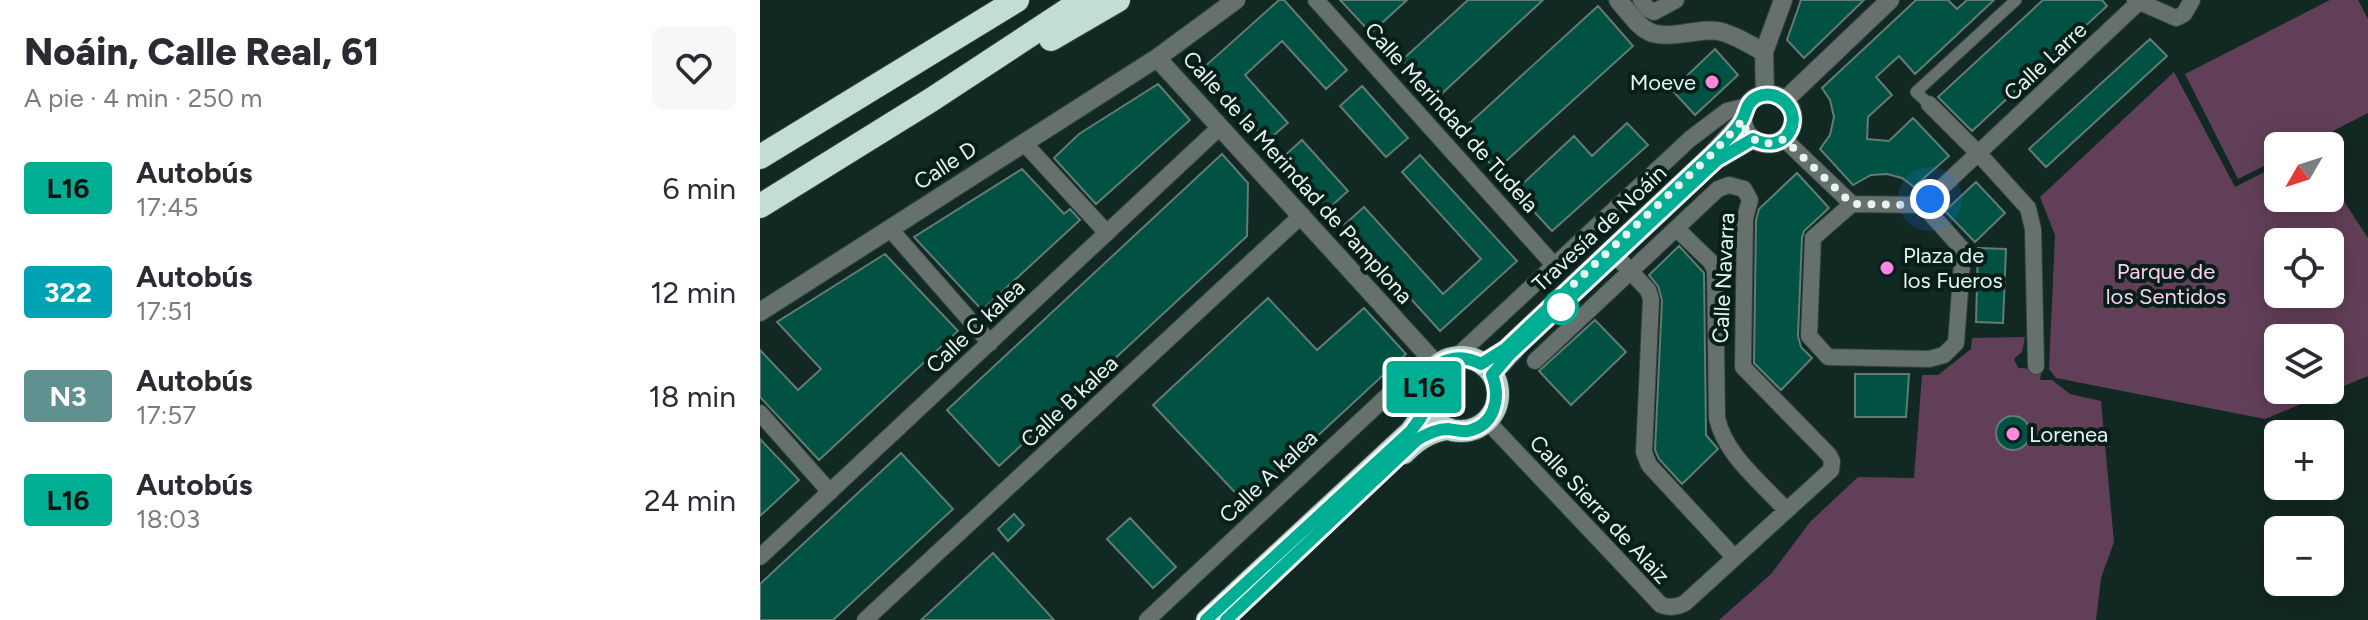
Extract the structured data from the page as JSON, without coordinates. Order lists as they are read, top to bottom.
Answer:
{
  "streets": {
    "street": [
      "Calle Larre",
      "Calle Merindad de Tudela",
      "Calle D",
      "Calle de la Merindad de Pamplona",
      "Travesía de Noáin",
      "Calle Navarra",
      "Calle C kalea",
      "Calle B kalea",
      "Calle A kalea",
      "Calle Sierra de Alaiz"
    ]
  },
  "crossings": [
    ["Calle D", "Calle de la Merindad de Pamplona"],
    ["Calle de la Merindad de Pamplona", "Travesía de Noáin"],
    ["Calle de la Merindad de Pamplona", "Calle C kalea"],
    ["Calle de la Merindad de Pamplona", "Calle B kalea"],
    ["Calle de la Merindad de Pamplona", "Calle A kalea"],
    ["Calle de la Merindad de Pamplona", "Calle Sierra de Alaiz"],
    ["Travesía de Noáin", "Calle A kalea"],
    ["Travesía de Noáin", "Calle Sierra de Alaiz"],
    ["Calle Navarra", "Calle Sierra de Alaiz"],
    ["Calle A kalea", "Calle Sierra de Alaiz"]
  ],
  "parks": ["Parque de los Sentidos"],
  "places": ["Moeve", "Plaza de los Fueros", "Lorenea"],
  "lines": ["bus line L16"],
  "north": "bottom left",
  "page": {
    "heading": ["Noáin, Calle Real, 61", "A pie · 4 min · 250 m"],
    "on_map": "L16",
    "map_buttons": ["+", "−"],
    "list": [
      {
        "mark": "L16",
        "name": "Autobús",
        "note": "17:45",
        "value": "6 min"
      },
      {
        "mark": "322",
        "name": "Autobús",
        "note": "17:51",
        "value": "12 min"
      },
      {
        "mark": "N3",
        "name": "Autobús",
        "note": "17:57",
        "value": "18 min"
      },
      {
        "mark": "L16",
        "name": "Autobús",
        "note": "18:03",
        "value": "24 min"
      }
    ]
  }
}
